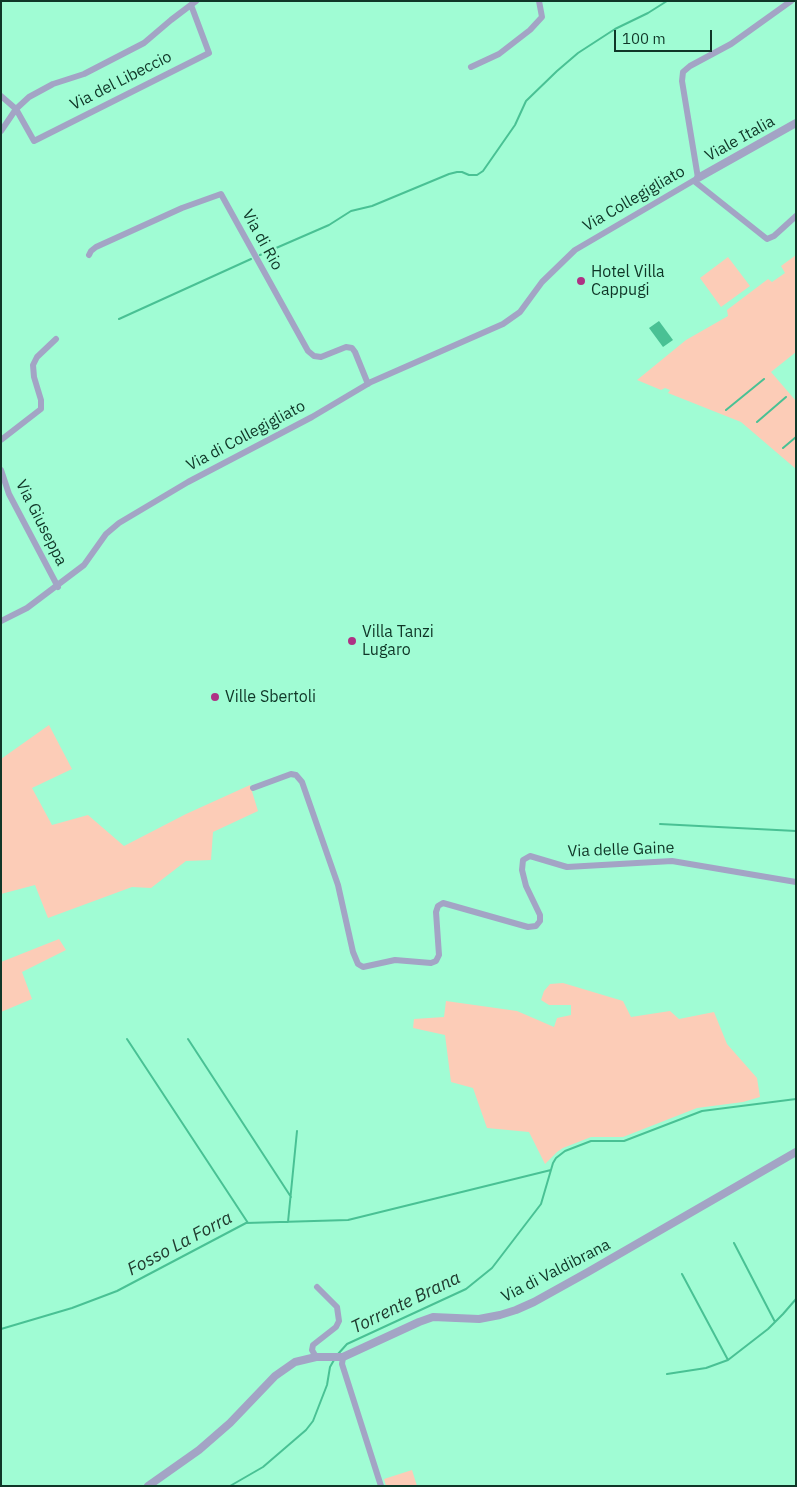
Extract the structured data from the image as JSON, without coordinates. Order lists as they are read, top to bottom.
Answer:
{
  "streets": {
    "street": [
      "Via del Libeccio",
      "Viale Italia",
      "Via Collegigliato",
      "Via di Rio",
      "Via di Collegigliato",
      "Via Giuseppa",
      "Via delle Gaine",
      "Via di Valdibrana"
    ]
  },
  "crossings": [
    ["Viale Italia", "Via Collegigliato"],
    ["Via Collegigliato", "Via di Collegigliato"],
    ["Via di Rio", "Via di Collegigliato"],
    ["Via di Collegigliato", "Via Giuseppa"]
  ],
  "water": ["Fosso La Forra", "Torrente Brana"],
  "places": ["Hotel Villa Cappugi", "Villa Tanzi Lugaro", "Ville Sbertoli"],
  "scale_bar": "100 m"
}
